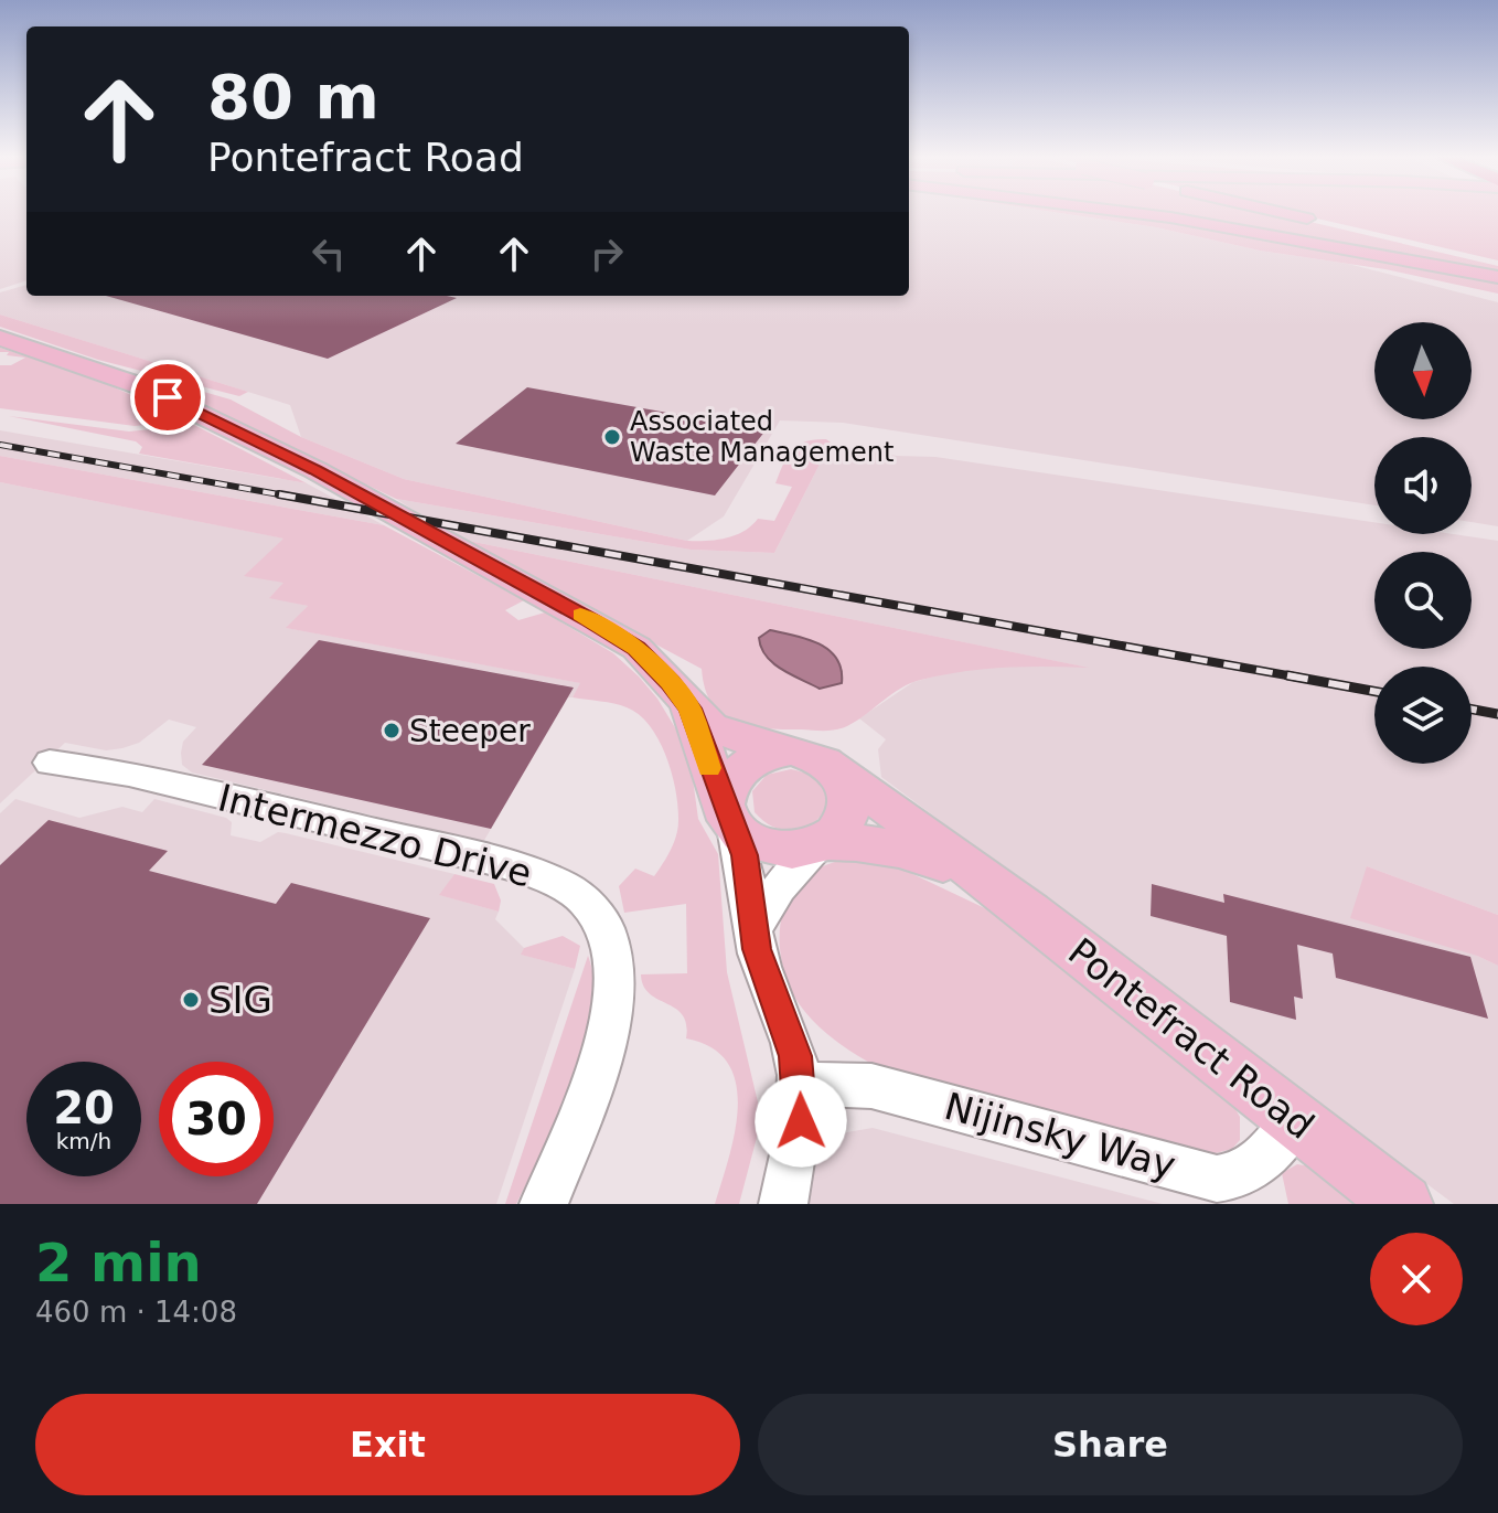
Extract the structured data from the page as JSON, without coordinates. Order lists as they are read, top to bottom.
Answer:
{
  "streets": {
    "main road": ["Pontefract Road"],
    "street": ["Intermezzo Drive", "Nijinsky Way"]
  },
  "crossings": [
    ["Pontefract Road", "Nijinsky Way"]
  ],
  "places": ["Associated Waste Management", "Steeper", "SIG"],
  "north": "bottom",
  "page": {
    "turn": ["80 m", "Pontefract Road"],
    "speed": "20 km/h",
    "limit": "30",
    "heading": ["2 min", "460 m · 14:08"],
    "buttons": ["Exit", "Share"]
  }
}
